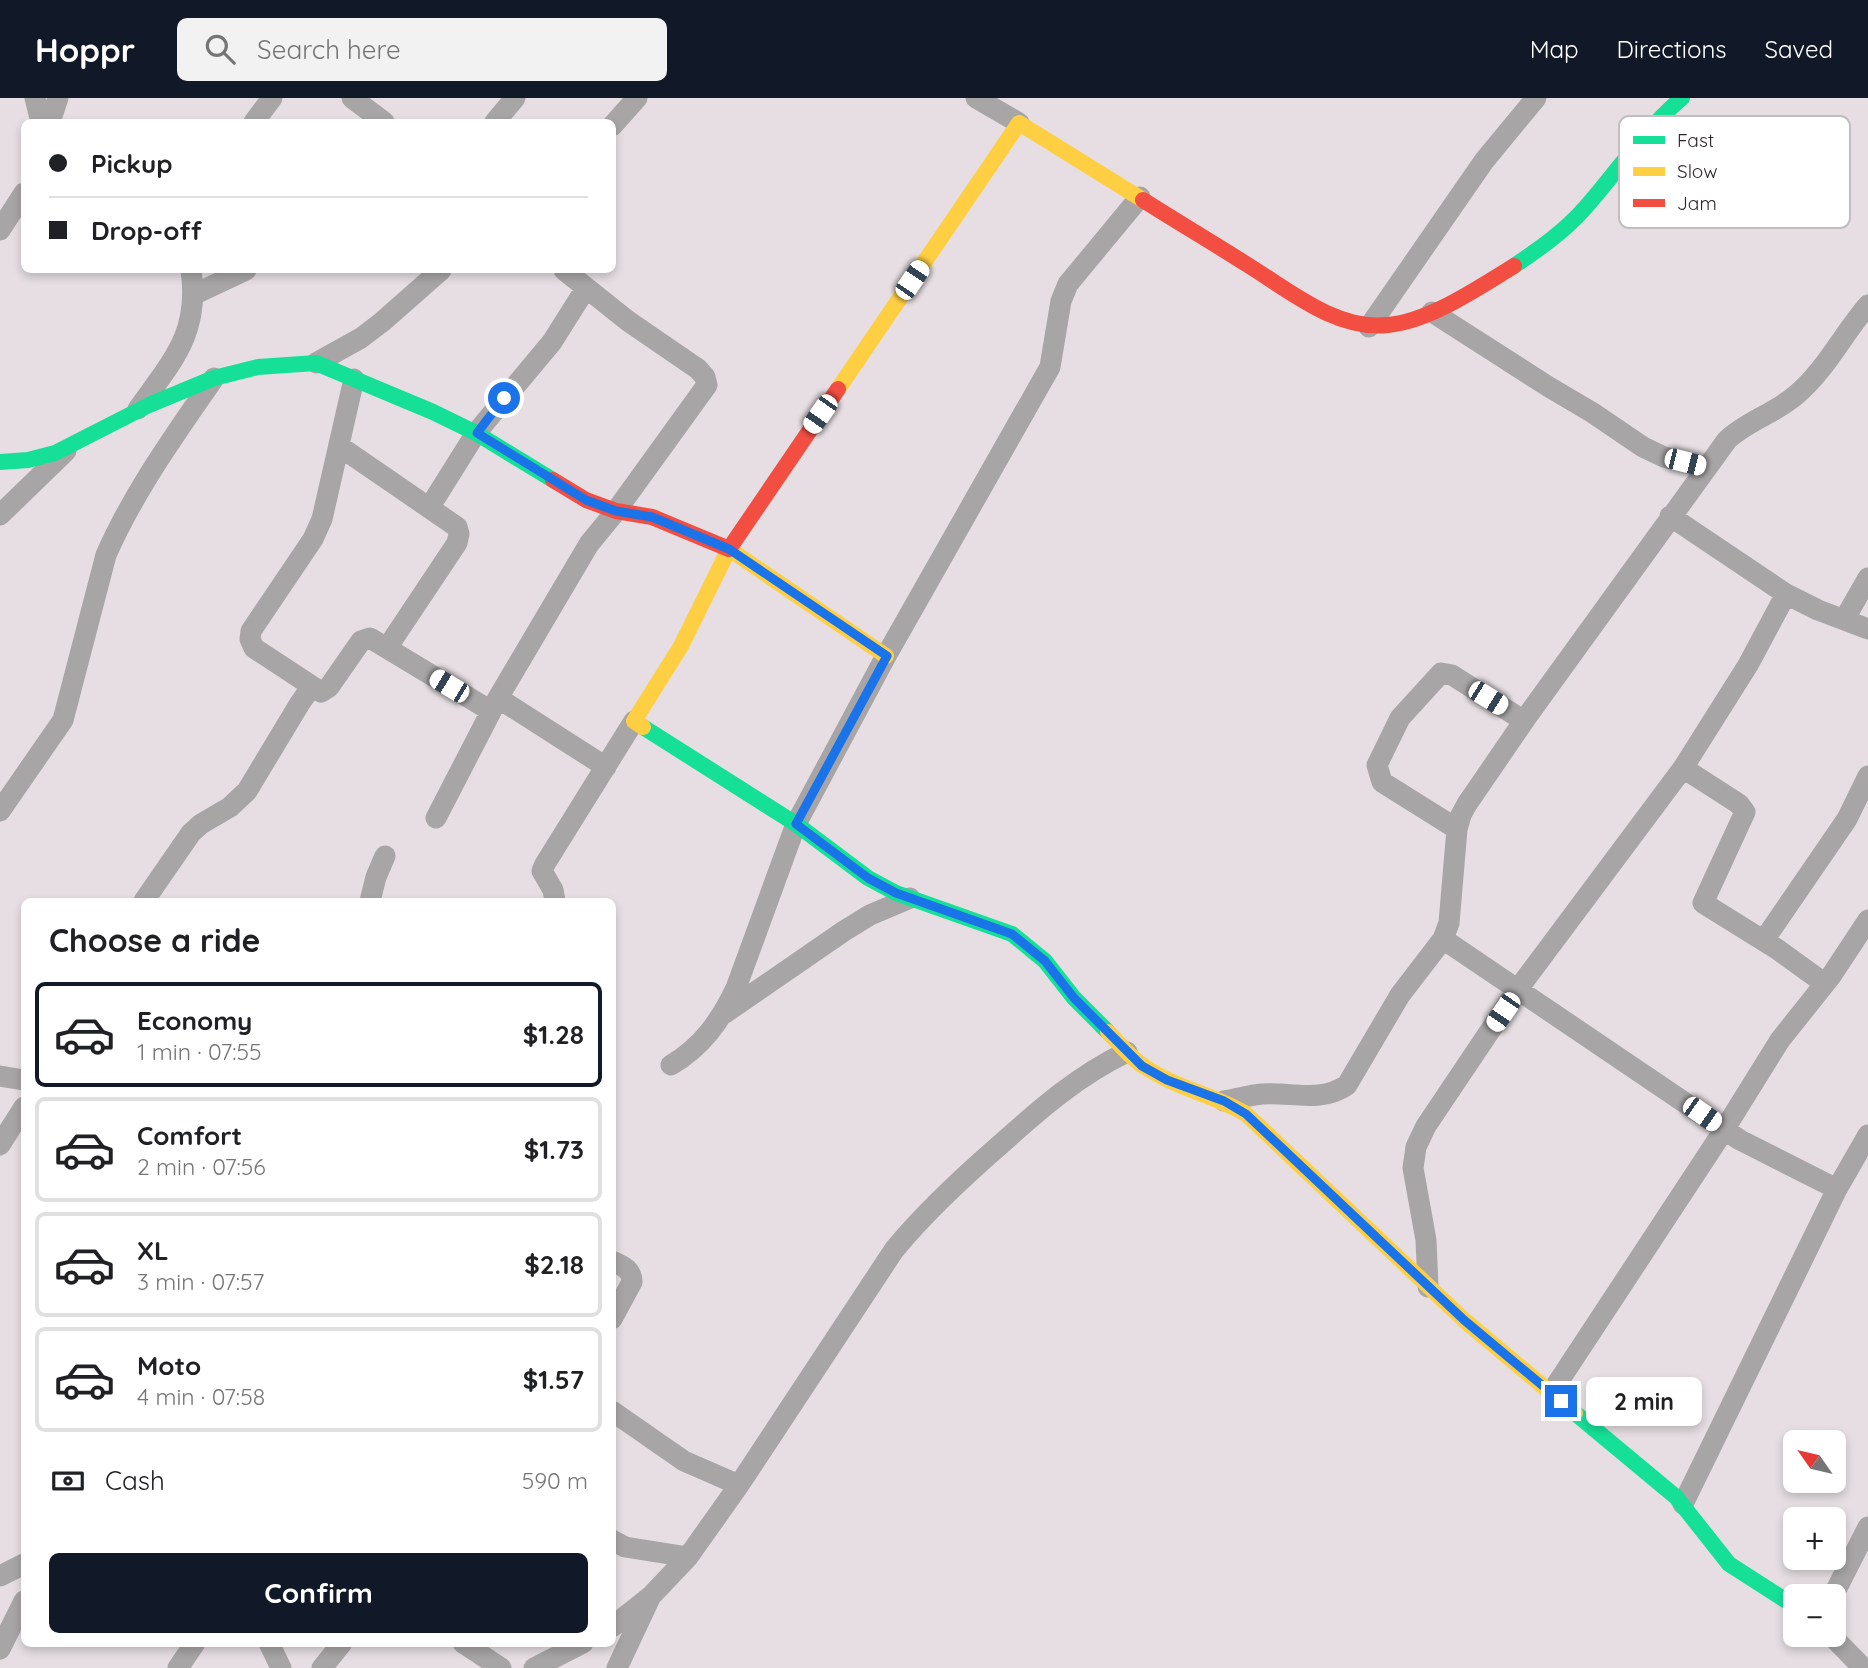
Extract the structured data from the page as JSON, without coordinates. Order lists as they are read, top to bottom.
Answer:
{
  "legend": ["Fast", "Slow", "Jam"],
  "north": "top left",
  "page": {
    "header": "Hoppr",
    "search": "Search here",
    "nav": ["Map", "Directions", "Saved"],
    "banner": ["Pickup", "Drop-off"],
    "heading": "Choose a ride",
    "list": [
      {
        "name": "Economy",
        "note": "1 min · 07:55",
        "value": "$1.28"
      },
      {
        "name": "Comfort",
        "note": "2 min · 07:56",
        "value": "$1.73"
      },
      {
        "name": "XL",
        "note": "3 min · 07:57",
        "value": "$2.18"
      },
      {
        "name": "Moto",
        "note": "4 min · 07:58",
        "value": "$1.57"
      }
    ],
    "bubble": "2 min",
    "map_buttons": ["+", "−"],
    "pay": ["Cash", "590 m"],
    "buttons": "Confirm"
  }
}
